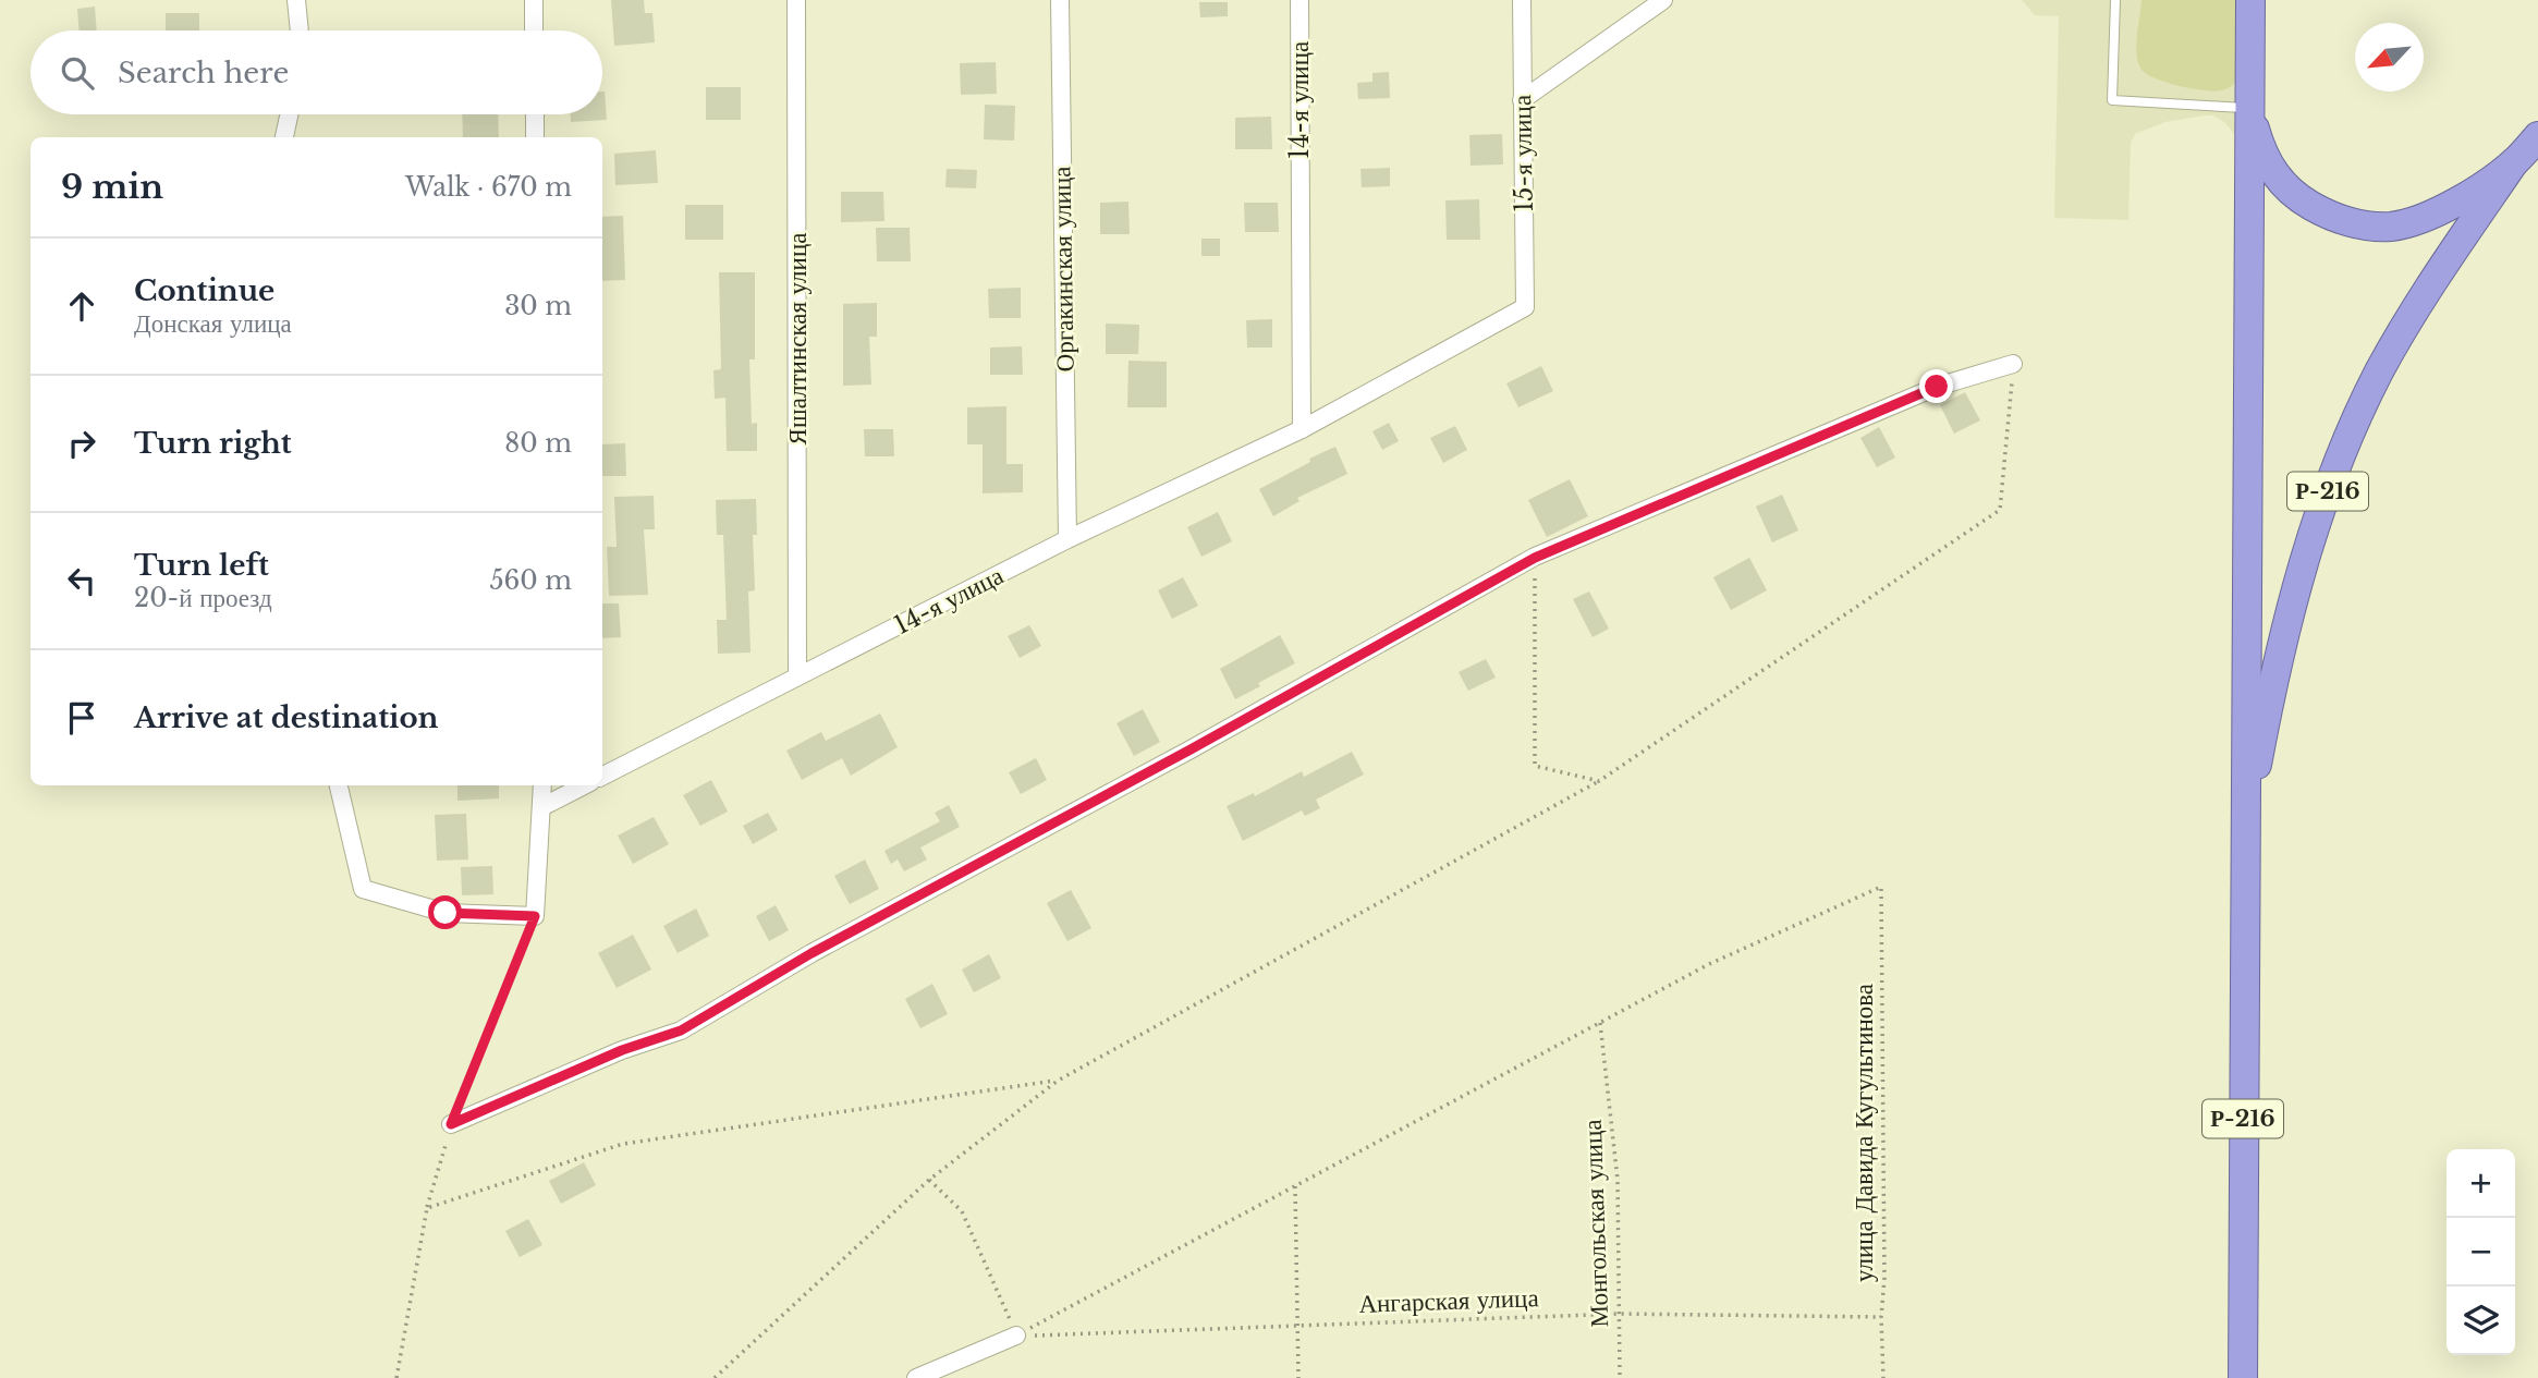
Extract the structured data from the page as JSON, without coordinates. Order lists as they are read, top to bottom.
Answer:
{
  "streets": {
    "highway": ["Р-216"],
    "street": [
      "14-я улица",
      "15-я улица",
      "Оргакинская улица",
      "Яшалтинская улица"
    ],
    "path": ["улица Давида Кугультинова", "Монгольская улица", "Ангарская улица"]
  },
  "crossings": [
    ["14-я улица", "15-я улица"],
    ["14-я улица", "Оргакинская улица"],
    ["14-я улица", "Яшалтинская улица"],
    ["улица Давида Кугультинова", "Монгольская улица"],
    ["улица Давида Кугультинова", "Ангарская улица"],
    ["Монгольская улица", "Ангарская улица"]
  ],
  "north": "bottom left",
  "page": {
    "search": "Search here",
    "heading": ["9 min", "Walk · 670 m"],
    "list": [
      ["Continue", "Донская улица", "30 m"],
      ["Turn right", "80 m"],
      ["Turn left", "20-й проезд", "560 m"],
      "Arrive at destination"
    ],
    "map_buttons": ["+", "−"]
  }
}
